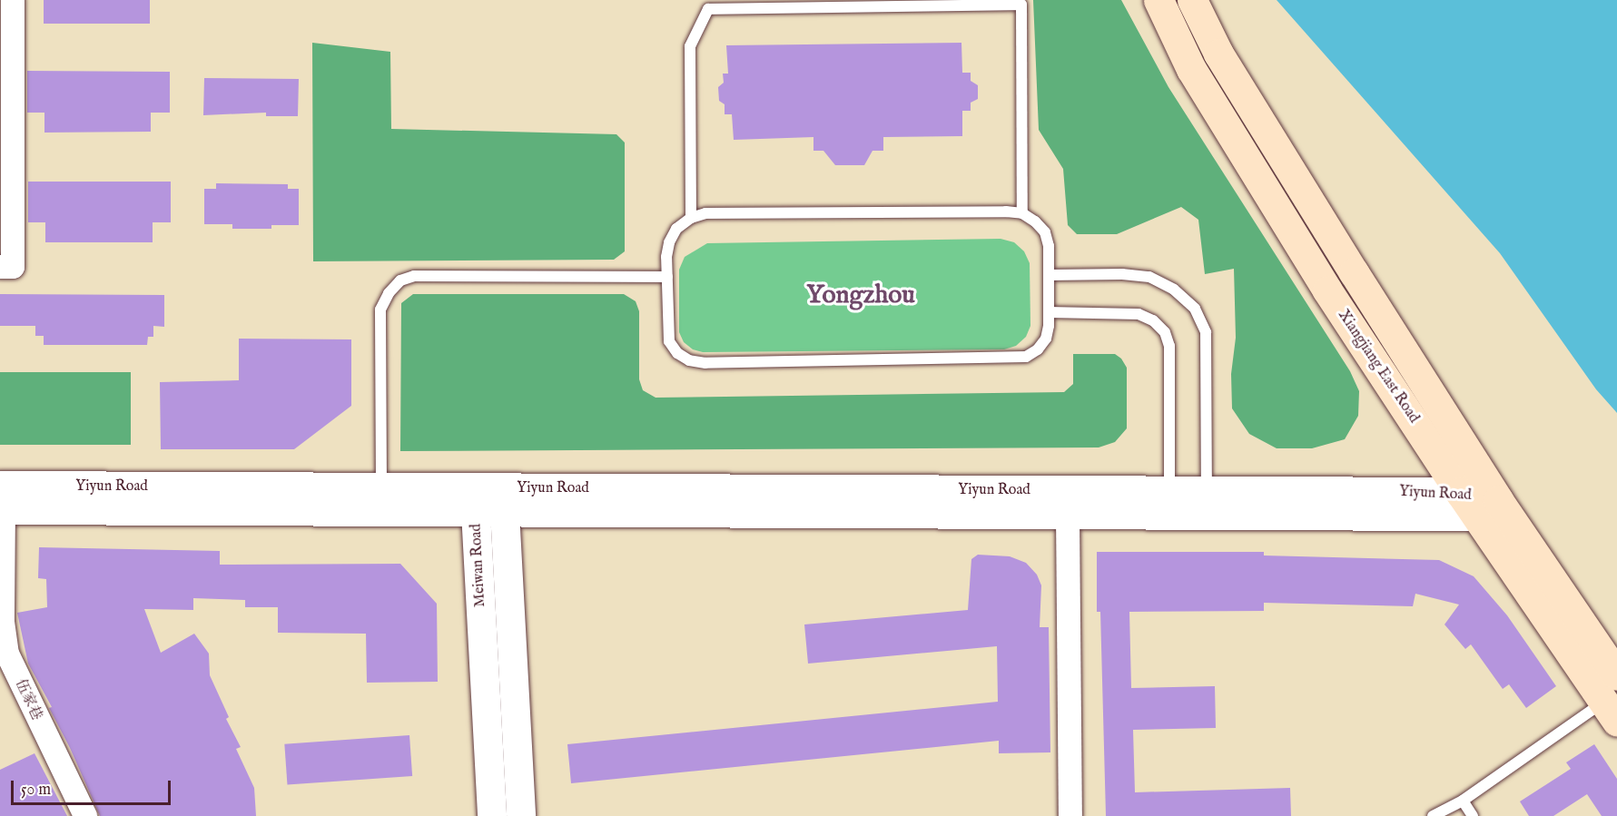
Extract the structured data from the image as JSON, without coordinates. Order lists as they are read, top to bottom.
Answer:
{
  "streets": {
    "main road": ["Xiangjiang East Road"],
    "street": ["Yiyun Road", "Meiwan Road", "伍家巷"]
  },
  "crossings": [
    ["Xiangjiang East Road", "Yiyun Road"],
    ["Yiyun Road", "Meiwan Road"],
    ["Yiyun Road", "伍家巷"]
  ],
  "districts": ["Yongzhou"],
  "scale_bar": "50 m"
}
